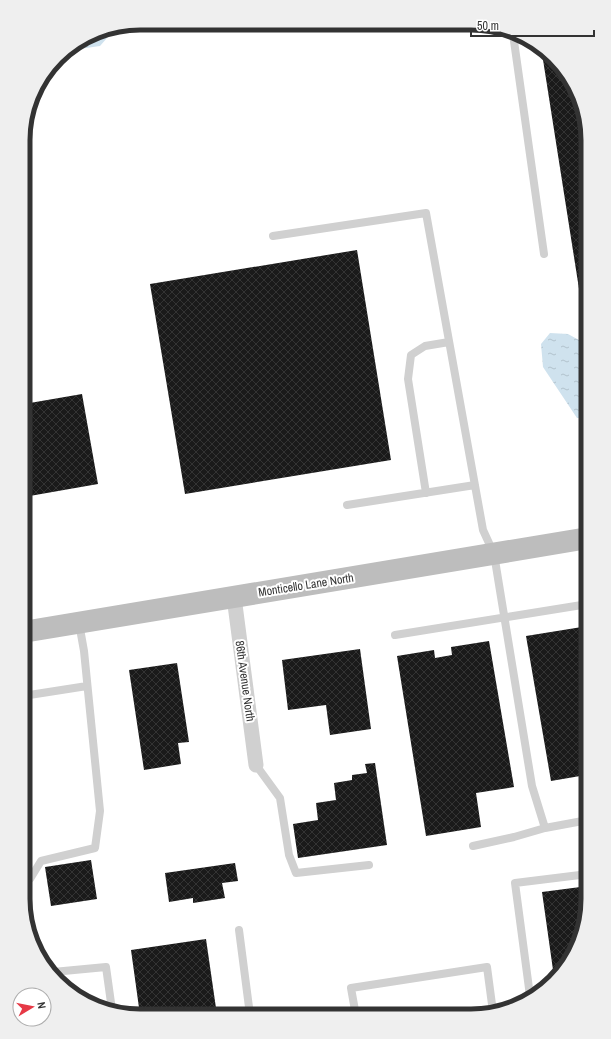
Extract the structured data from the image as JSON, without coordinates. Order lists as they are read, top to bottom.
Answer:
{
  "streets": {
    "street": ["Monticello Lane North", "86th Avenue North"]
  },
  "crossings": [
    ["Monticello Lane North", "86th Avenue North"]
  ],
  "scale_bar": "50 m",
  "north": "right"
}
